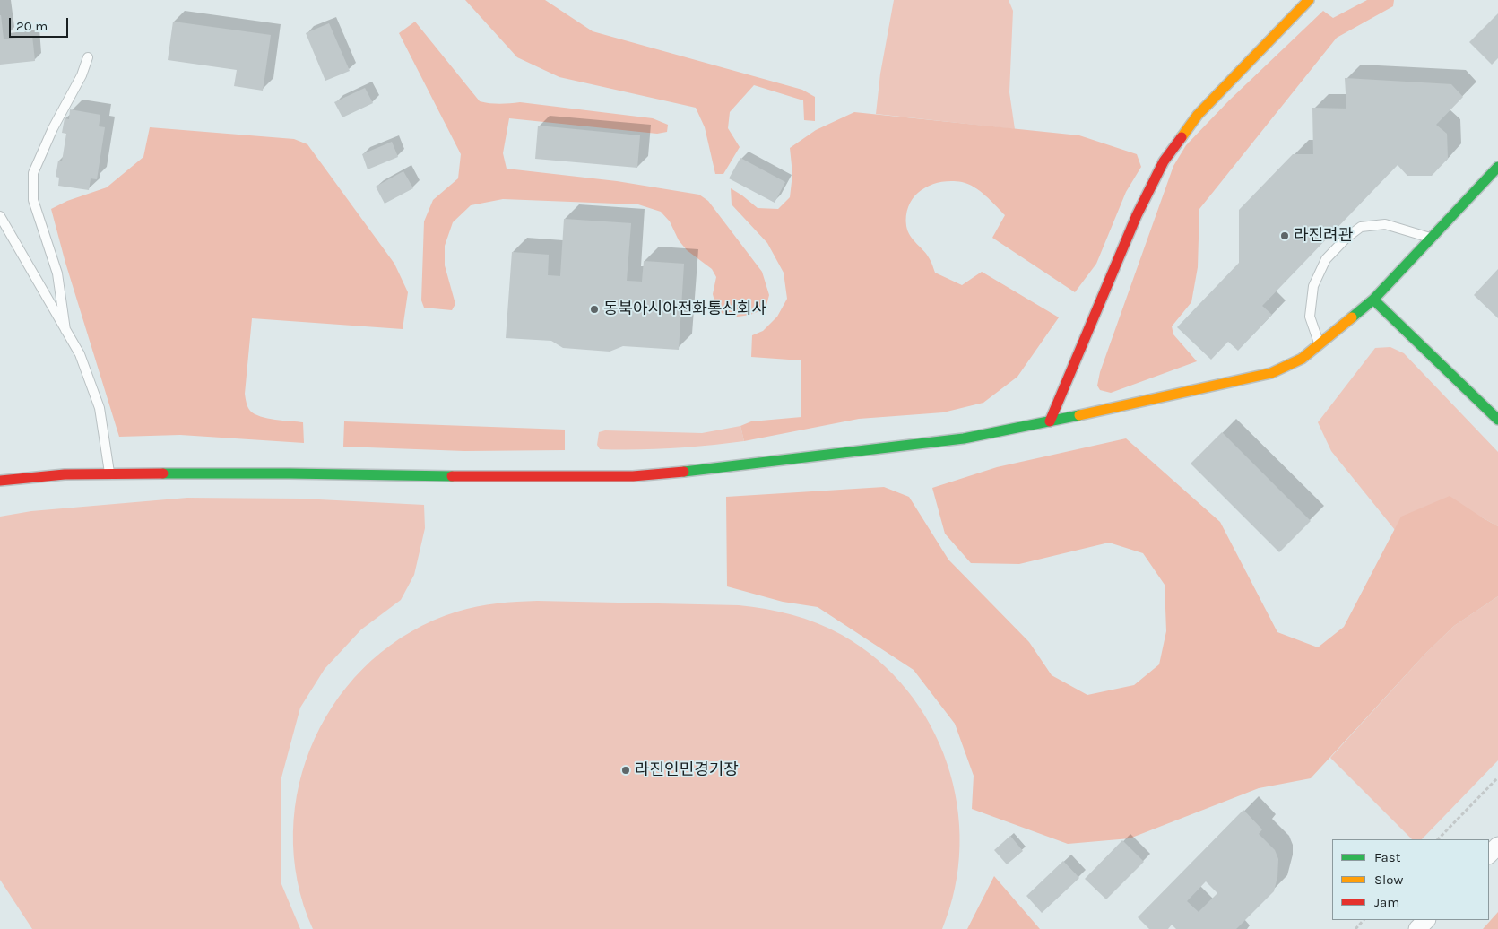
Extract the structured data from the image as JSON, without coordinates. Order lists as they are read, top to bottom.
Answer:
{
  "places": ["라진려관", "동북아시아전화통신회사", "라진인민경기장"],
  "legend": ["Fast", "Slow", "Jam"],
  "scale_bar": "20 m"
}
